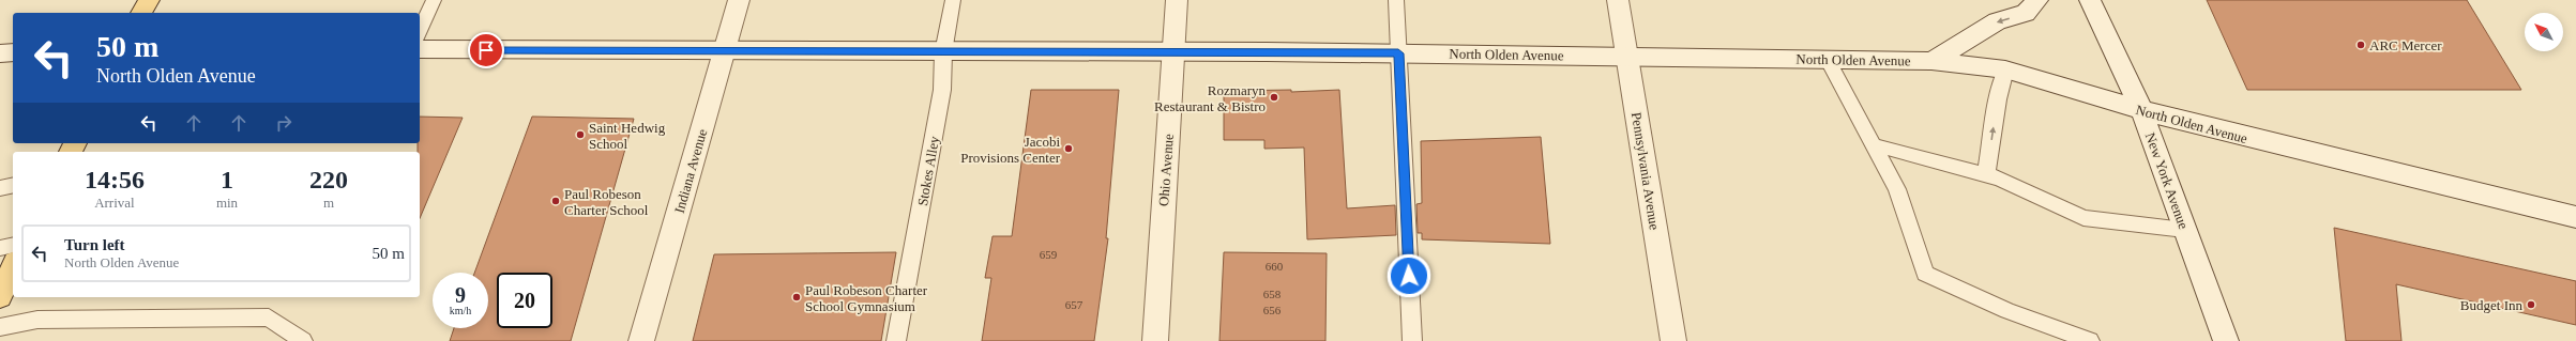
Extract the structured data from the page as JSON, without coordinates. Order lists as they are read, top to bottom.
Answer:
{
  "streets": {
    "main road": [
      "North Olden Avenue",
      "Ohio Avenue",
      "Indiana Avenue",
      "Pennsylvania Avenue",
      "New York Avenue"
    ],
    "lane": ["Stokes Alley"]
  },
  "crossings": [
    ["North Olden Avenue", "Ohio Avenue"],
    ["North Olden Avenue", "Indiana Avenue"],
    ["North Olden Avenue", "Stokes Alley"],
    ["North Olden Avenue", "Pennsylvania Avenue"],
    ["North Olden Avenue", "New York Avenue"]
  ],
  "places": [
    "ARC Mercer",
    "Rozmaryn Restaurant & Bistro",
    "Saint Hedwig School",
    "Jacobi Provisions Center",
    "Paul Robeson Charter School",
    "Paul Robeson Charter School Gymnasium",
    "Budget Inn"
  ],
  "house_numbers": [
    "659",
    "660",
    "658",
    "657",
    "656"
  ],
  "north": "top left",
  "page": {
    "turn": ["50 m", "North Olden Avenue"],
    "eta": [
      "14:56",
      "Arrival",
      "1",
      "min",
      "220",
      "m"
    ],
    "list": [
      {
        "name": "Turn left",
        "note": "North Olden Avenue",
        "value": "50 m"
      }
    ],
    "speed": "9 km/h",
    "limit": "20"
  }
}
